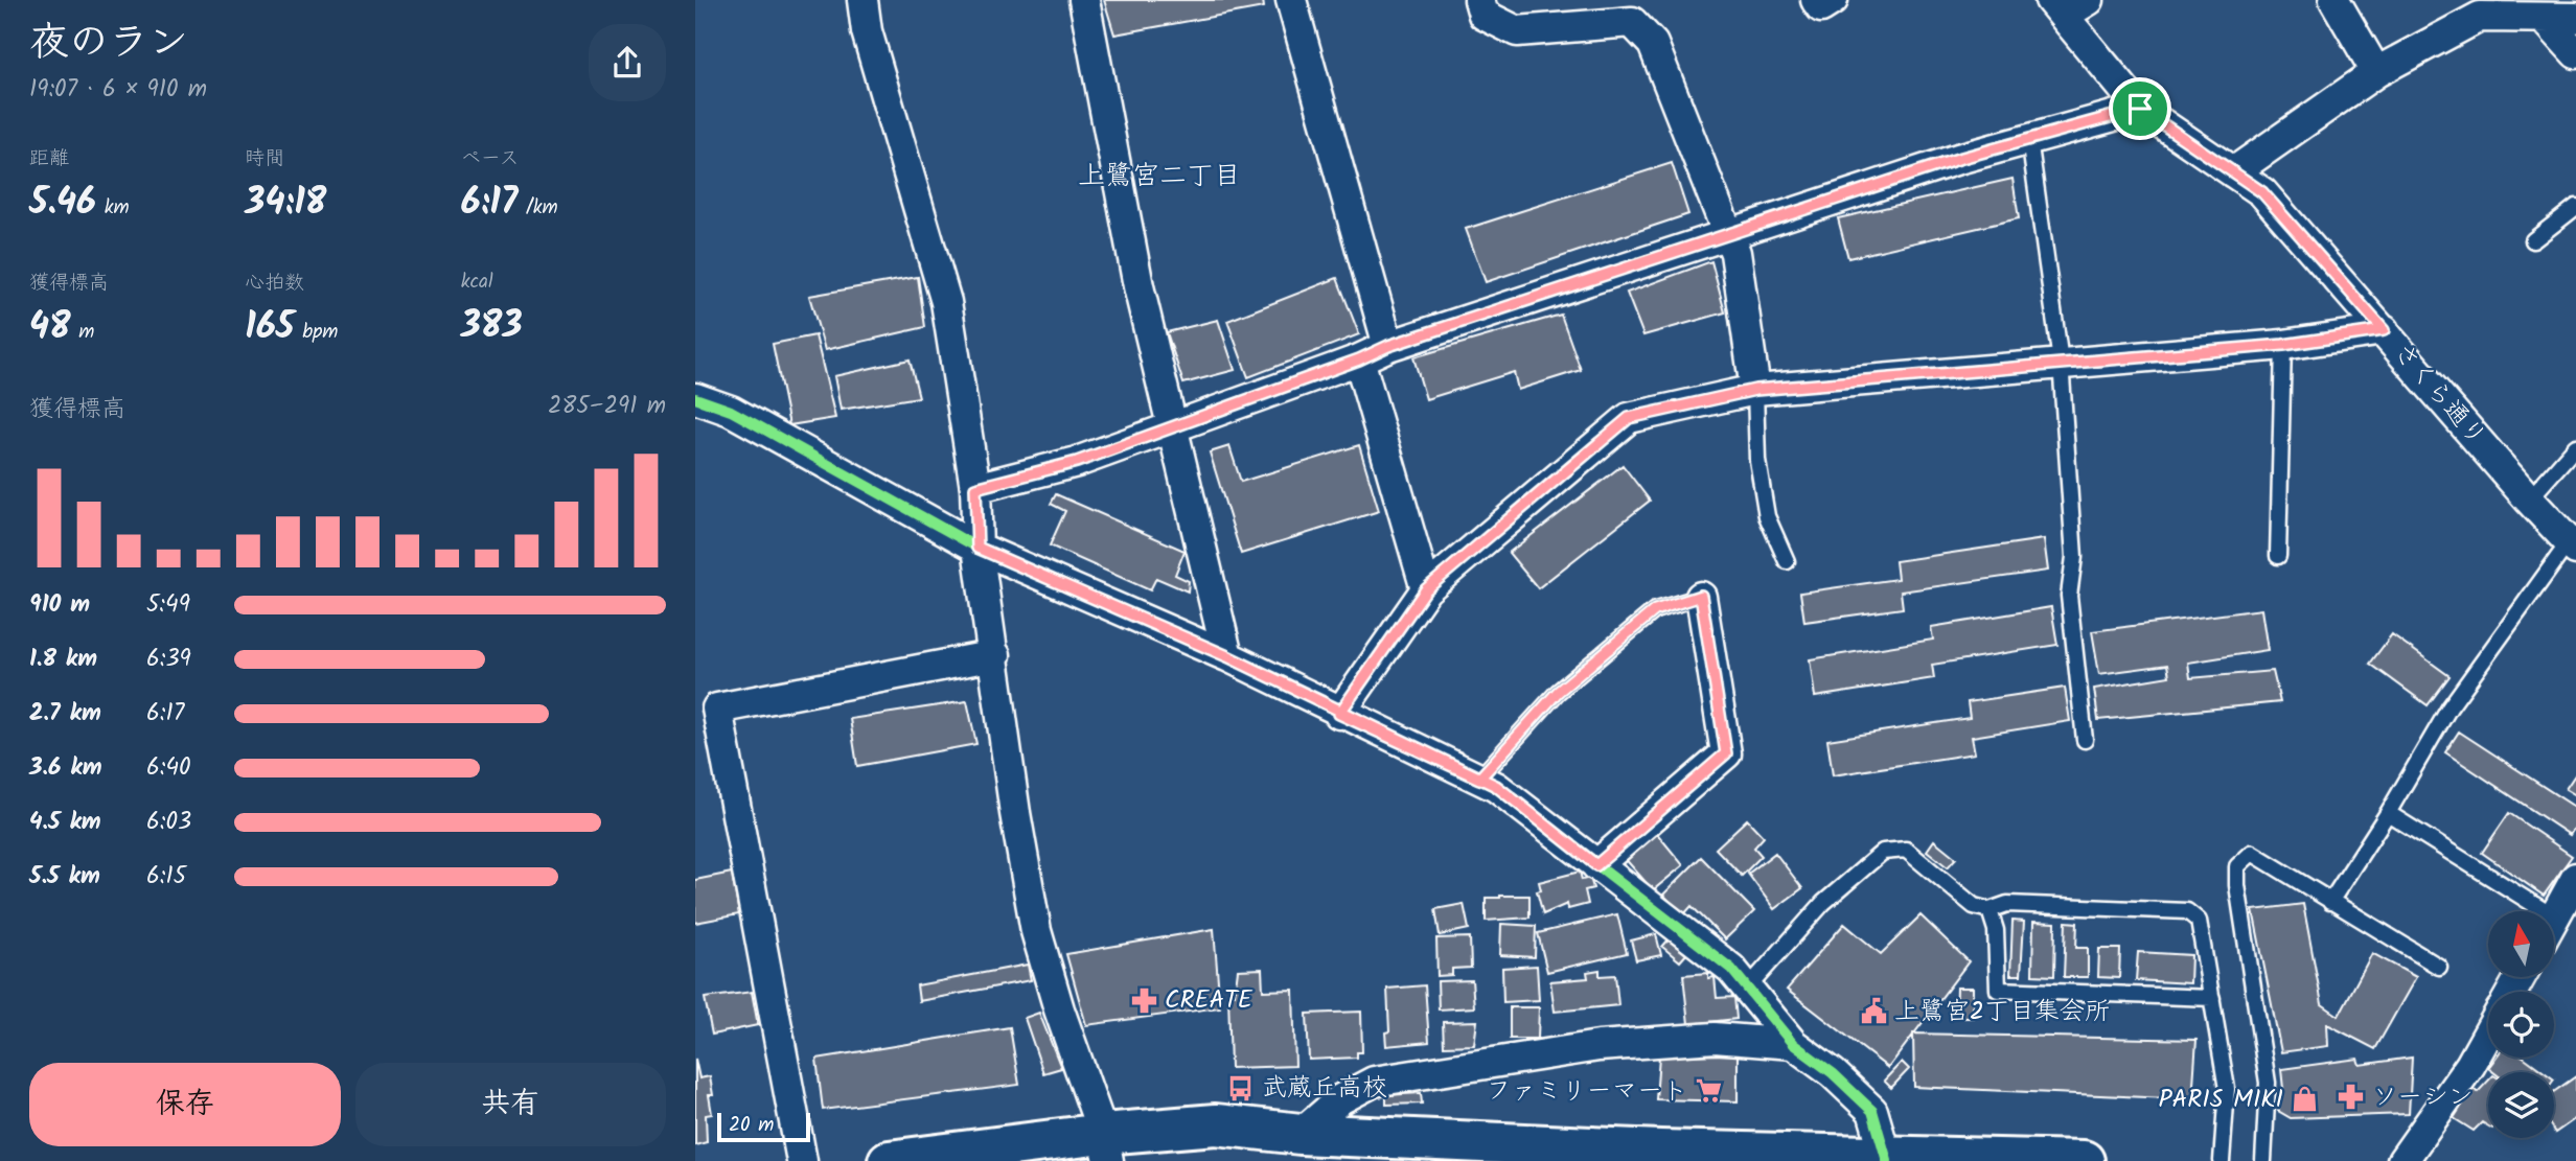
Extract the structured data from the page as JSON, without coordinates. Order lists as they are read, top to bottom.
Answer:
{
  "streets": {
    "street": ["さくら通り"]
  },
  "districts": ["上鷺宮二丁目"],
  "places": {
    "pharmacy": ["CREATE", "ソーシン"],
    "public building": ["上鷺宮2丁目集会所"],
    "bus stop": ["武蔵丘高校"],
    "supermarket": ["ファミリーマート"],
    "shop": ["PARIS MIKI"]
  },
  "scale_bar": "20 m",
  "north": "top",
  "page": {
    "heading": ["夜のラン", "19:07 · 6 × 910 m"],
    "stats": [
      ["距離", "5.46 km"],
      ["時間", "34:18"],
      ["ペース", "6:17 /km"],
      ["獲得標高", "48 m"],
      ["心拍数", "165 bpm"],
      ["kcal", "383"]
    ],
    "chart": ["獲得標高", "285–291 m"],
    "list": [
      {
        "name": "910 m",
        "note": "5:49"
      },
      {
        "name": "1.8 km",
        "note": "6:39"
      },
      {
        "name": "2.7 km",
        "note": "6:17"
      },
      {
        "name": "3.6 km",
        "note": "6:40"
      },
      {
        "name": "4.5 km",
        "note": "6:03"
      },
      {
        "name": "5.5 km",
        "note": "6:15"
      }
    ],
    "buttons": ["保存", "共有"],
    "scale": "20 m"
  }
}
